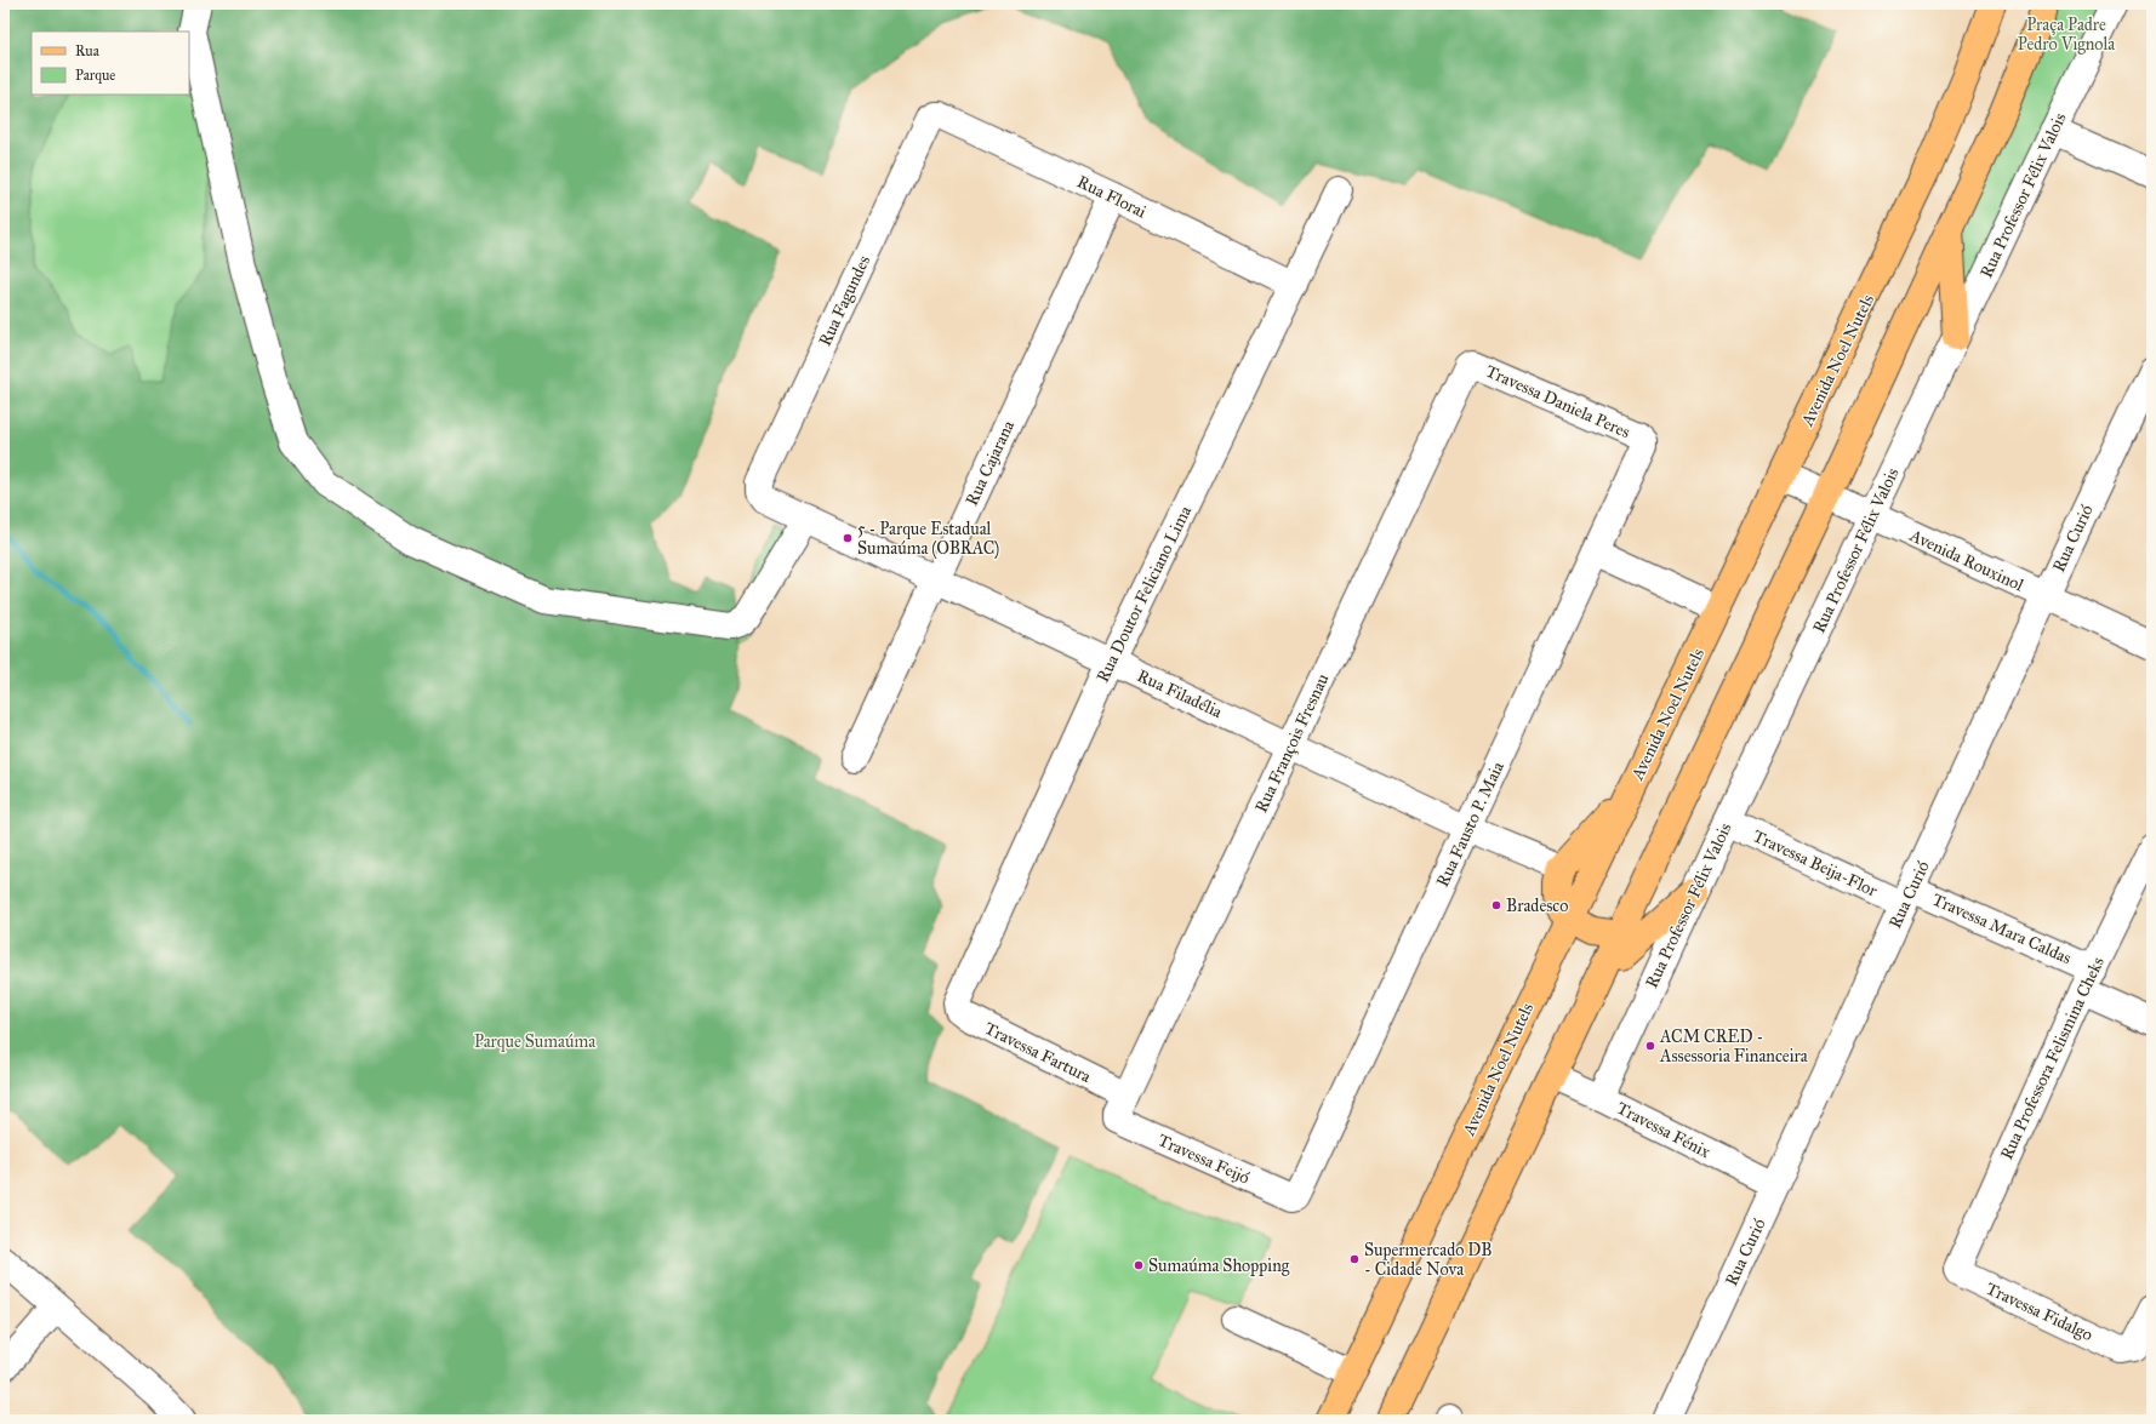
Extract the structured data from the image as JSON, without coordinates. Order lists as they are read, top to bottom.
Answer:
{
  "streets": {
    "main road": ["Avenida Noel Nutels"],
    "street": [
      "Rua Professor Félix Valois",
      "Rua Florai",
      "Rua Fagundes",
      "Travessa Daniela Peres",
      "Rua Cajarana",
      "Rua Curió",
      "Avenida Rouxinol",
      "Rua Doutor Feliciano Lima",
      "Rua Filadélia",
      "Rua François Fresnau",
      "Rua Fausto P. Maia",
      "Travessa Beija-Flor",
      "Travessa Mara Caldas",
      "Travessa Fartura",
      "Rua Professora Felismina Cheks",
      "Travessa Fénix",
      "Travessa Feijó",
      "Travessa Fidalgo"
    ]
  },
  "crossings": [
    ["Rua Professor Félix Valois", "Avenida Rouxinol"],
    ["Rua Professor Félix Valois", "Travessa Beija-Flor"],
    ["Rua Professor Félix Valois", "Travessa Fénix"],
    ["Rua Florai", "Rua Fagundes"],
    ["Rua Florai", "Rua Cajarana"],
    ["Rua Florai", "Rua Doutor Feliciano Lima"],
    ["Rua Fagundes", "Rua Filadélia"],
    ["Avenida Noel Nutels", "Avenida Rouxinol"],
    ["Travessa Daniela Peres", "Rua François Fresnau"],
    ["Travessa Daniela Peres", "Rua Fausto P. Maia"],
    ["Rua Cajarana", "Rua Filadélia"],
    ["Rua Curió", "Avenida Rouxinol"],
    ["Rua Curió", "Travessa Beija-Flor"],
    ["Rua Curió", "Travessa Mara Caldas"],
    ["Rua Curió", "Travessa Fénix"],
    ["Rua Doutor Feliciano Lima", "Rua Filadélia"],
    ["Rua Doutor Feliciano Lima", "Travessa Fartura"],
    ["Rua Filadélia", "Rua François Fresnau"],
    ["Rua Filadélia", "Rua Fausto P. Maia"],
    ["Rua François Fresnau", "Travessa Fartura"],
    ["Rua François Fresnau", "Travessa Feijó"],
    ["Rua Fausto P. Maia", "Travessa Feijó"],
    ["Travessa Beija-Flor", "Travessa Mara Caldas"],
    ["Travessa Mara Caldas", "Rua Professora Felismina Cheks"],
    ["Rua Professora Felismina Cheks", "Travessa Fidalgo"]
  ],
  "parks": ["Praça Padre Pedro Vignola", "Parque Sumaúma"],
  "places": [
    "5 - Parque Estadual Sumaúma (OBRAC)",
    "Bradesco",
    "ACM CRED - Assessoria Financeira",
    "Supermercado DB - Cidade Nova",
    "Sumaúma Shopping"
  ],
  "legend": ["Rua", "Parque"]
}
